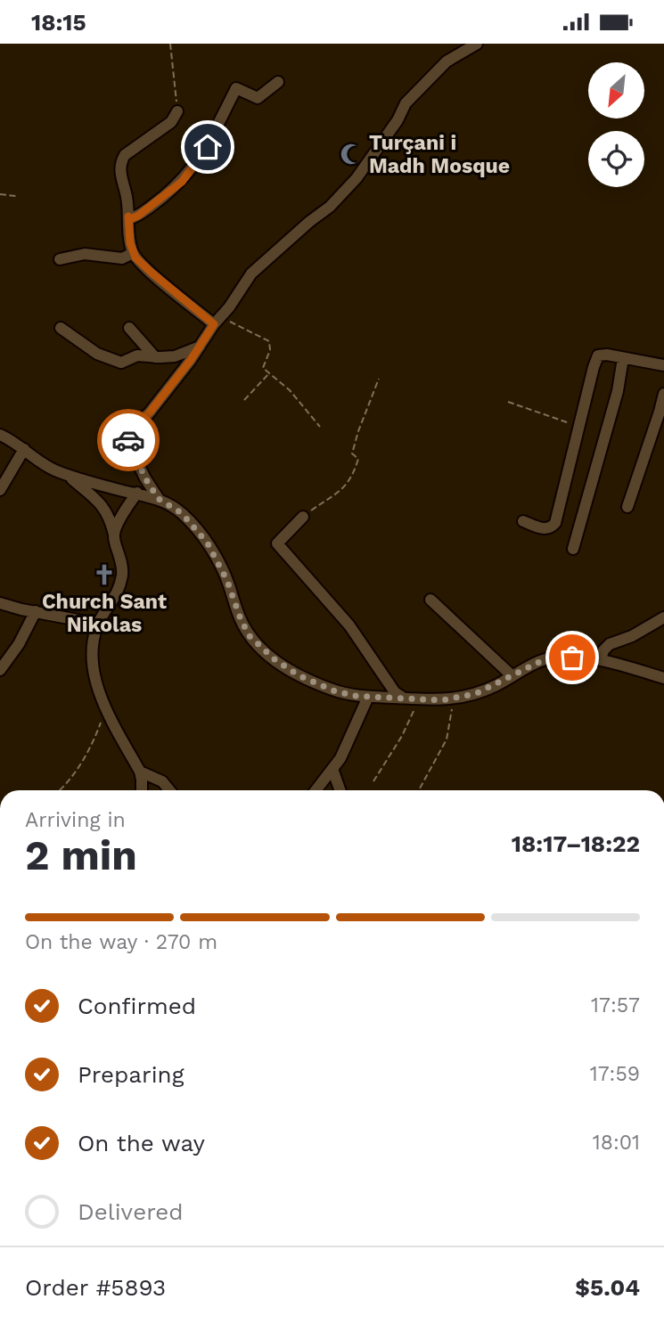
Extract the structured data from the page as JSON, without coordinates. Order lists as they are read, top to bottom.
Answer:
{
  "places": {
    "mosque": ["Turçani i Madh Mosque"],
    "church": ["Church Sant Nikolas"]
  },
  "north": "bottom left",
  "page": {
    "status": "18:15",
    "heading": ["2 min", "Arriving in", "18:17–18:22"],
    "panel": ["Order #5893", "$5.04"],
    "bar": "On the way · 270 m",
    "list": [
      ["Confirmed", "17:57"],
      ["Preparing", "17:59"],
      ["On the way", "18:01"],
      "Delivered"
    ]
  }
}
